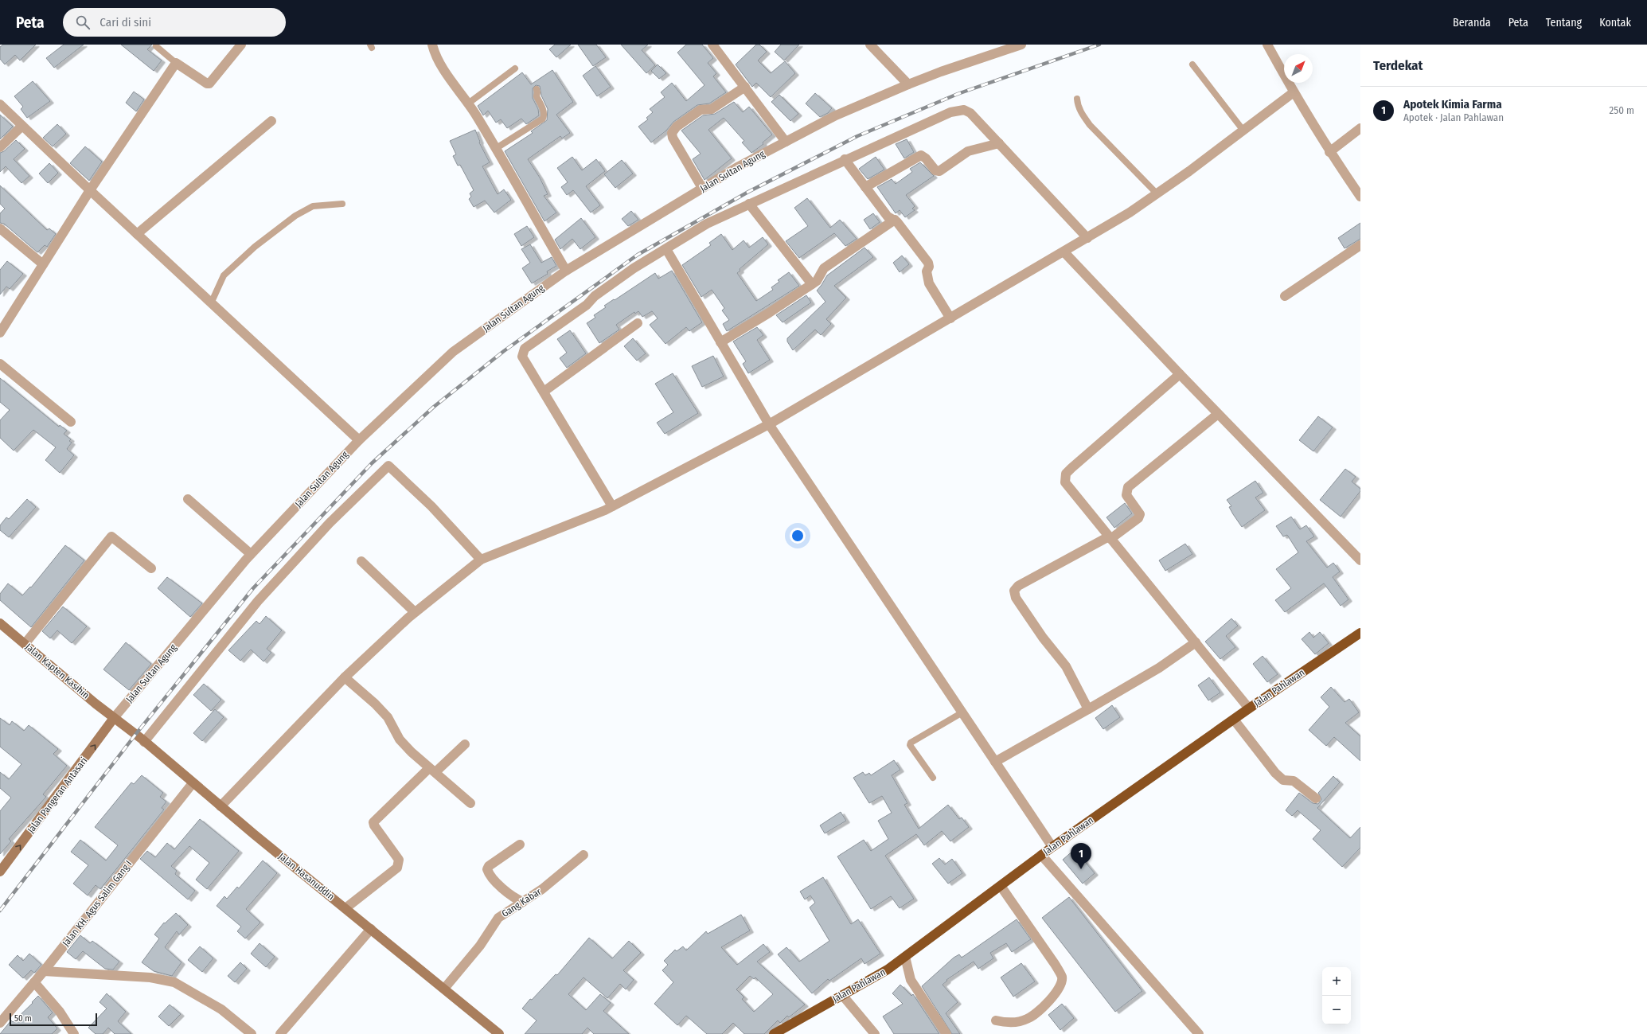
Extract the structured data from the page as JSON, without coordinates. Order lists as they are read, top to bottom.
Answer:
{
  "streets": {
    "highway": ["Jalan Pahlawan"],
    "main road": ["Jalan Kapten Kasihin", "Jalan Pangeran Antasari", "Jalan Hasanuddin"],
    "street": ["Jalan Sultan Agung", "Gang Kabar", "Jalan KH. Agus Salim Gang I"]
  },
  "crossings": [
    ["Jalan Sultan Agung", "Jalan Kapten Kasihin"],
    ["Jalan Sultan Agung", "Jalan Pangeran Antasari"],
    ["Jalan Sultan Agung", "Jalan Hasanuddin"],
    ["Jalan Kapten Kasihin", "Jalan Pangeran Antasari"],
    ["Jalan Kapten Kasihin", "Jalan Hasanuddin"],
    ["Jalan Pangeran Antasari", "Jalan Hasanuddin"],
    ["Jalan Hasanuddin", "Gang Kabar"],
    ["Jalan Hasanuddin", "Jalan KH. Agus Salim Gang I"]
  ],
  "one_way": ["Jalan Pangeran Antasari"],
  "scale_bar": "50 m",
  "north": "top right",
  "page": {
    "header": "Peta",
    "search": "Cari di sini",
    "nav": [
      "Beranda",
      "Peta",
      "Tentang",
      "Kontak"
    ],
    "heading": "Terdekat",
    "list": [
      {
        "mark": "1",
        "name": "Apotek Kimia Farma",
        "note": "Apotek · Jalan Pahlawan",
        "value": "250 m"
      }
    ],
    "pins": "1",
    "map_buttons": ["+", "−"],
    "scale": "50 m"
  }
}
